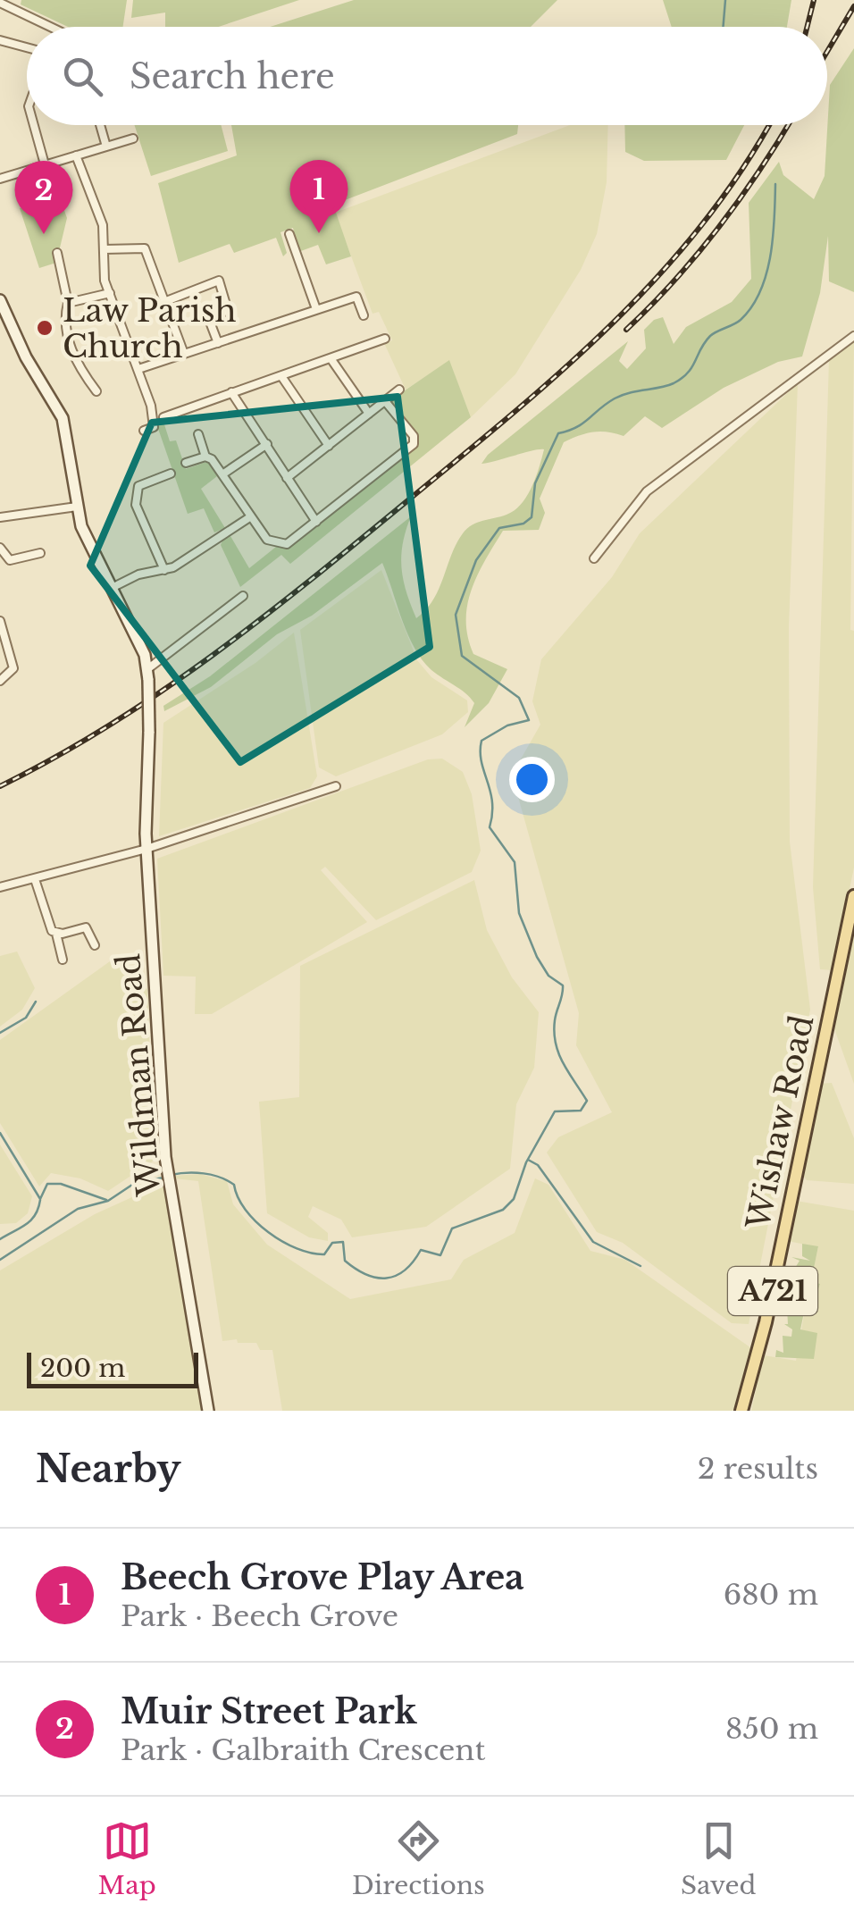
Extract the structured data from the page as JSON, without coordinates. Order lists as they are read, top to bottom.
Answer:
{
  "streets": {
    "main road": ["Wildman Road", "Wishaw Road", "A721"]
  },
  "places": ["Law Parish Church"],
  "scale_bar": "200 m",
  "page": {
    "search": "Search here",
    "pins": ["1", "2"],
    "scale": "200 m",
    "heading": ["Nearby", "2 results"],
    "list": [
      {
        "mark": "1",
        "name": "Beech Grove Play Area",
        "note": "Park · Beech Grove",
        "value": "680 m"
      },
      {
        "mark": "2",
        "name": "Muir Street Park",
        "note": "Park · Galbraith Crescent",
        "value": "850 m"
      }
    ],
    "nav": ["Map", "Directions", "Saved"]
  }
}
